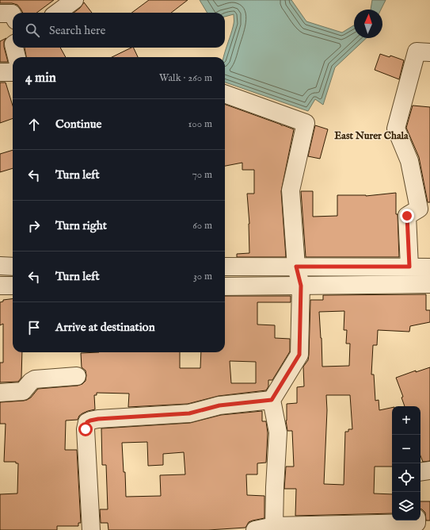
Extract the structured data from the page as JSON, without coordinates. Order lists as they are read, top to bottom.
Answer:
{
  "districts": ["East Nurer Chala"],
  "north": "top",
  "page": {
    "search": "Search here",
    "heading": ["4 min", "Walk · 260 m"],
    "list": [
      ["Continue", "100 m"],
      ["Turn left", "70 m"],
      ["Turn right", "60 m"],
      ["Turn left", "30 m"],
      "Arrive at destination"
    ],
    "map_buttons": ["+", "−"]
  }
}
